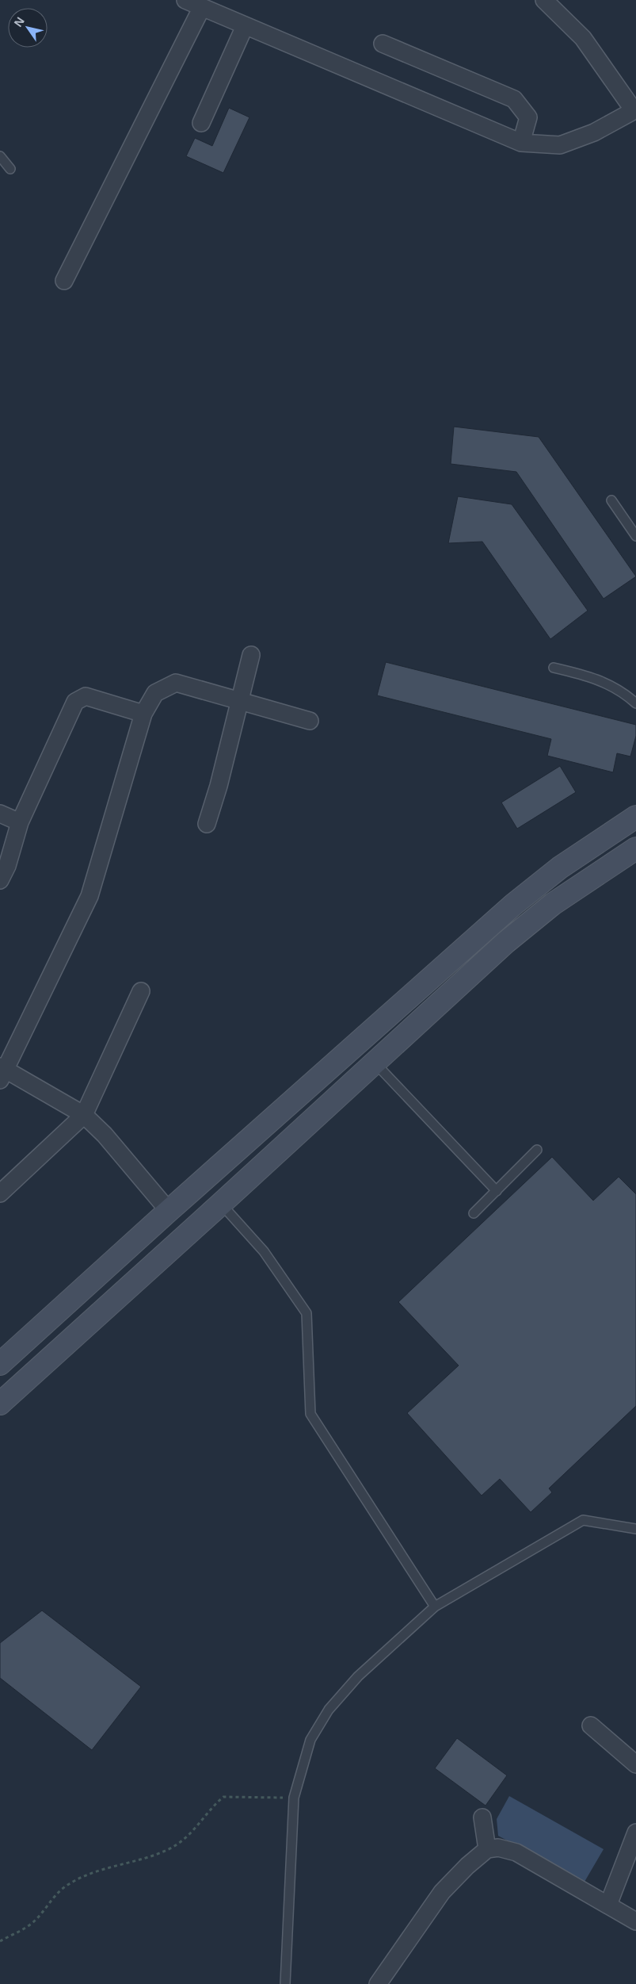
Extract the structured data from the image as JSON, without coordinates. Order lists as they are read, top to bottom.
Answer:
{
  "north": "top left"
}
